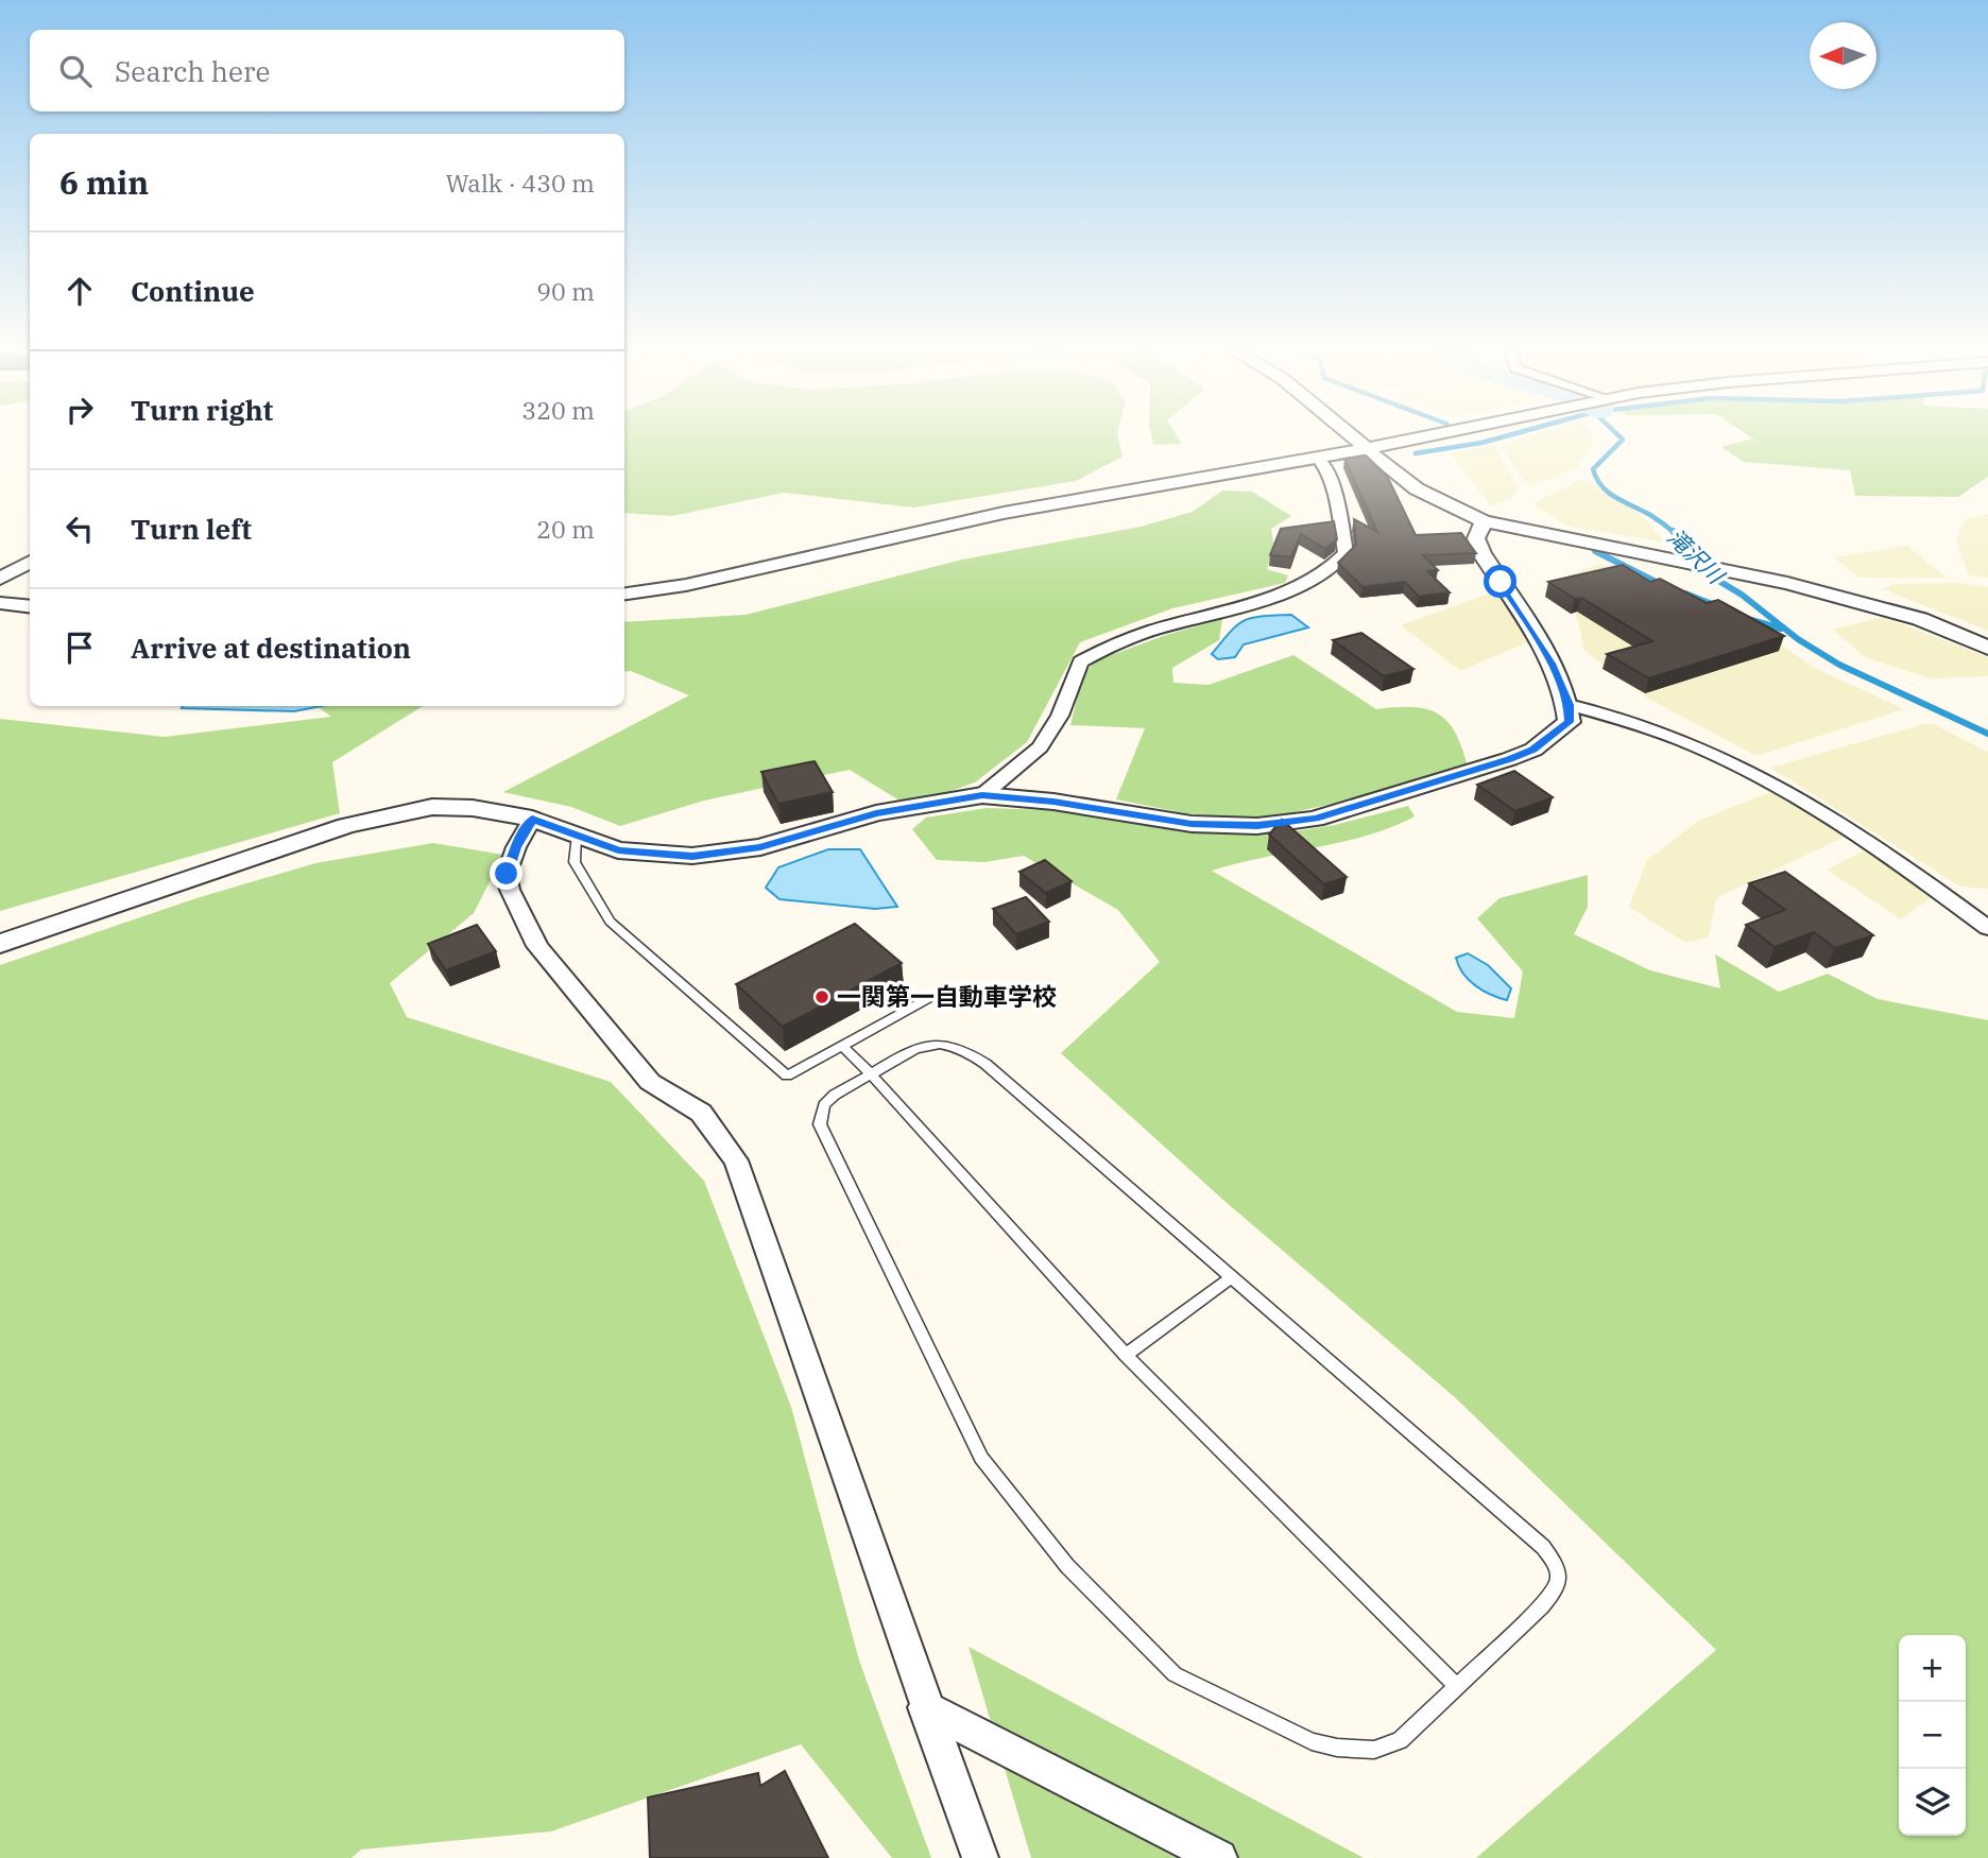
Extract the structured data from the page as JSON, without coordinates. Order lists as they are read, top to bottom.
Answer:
{
  "water": ["滝沢川"],
  "places": ["一関第一自動車学校"],
  "north": "left",
  "page": {
    "search": "Search here",
    "heading": ["6 min", "Walk · 430 m"],
    "list": [
      ["Continue", "90 m"],
      ["Turn right", "320 m"],
      ["Turn left", "20 m"],
      "Arrive at destination"
    ],
    "map_buttons": ["+", "−"]
  }
}
